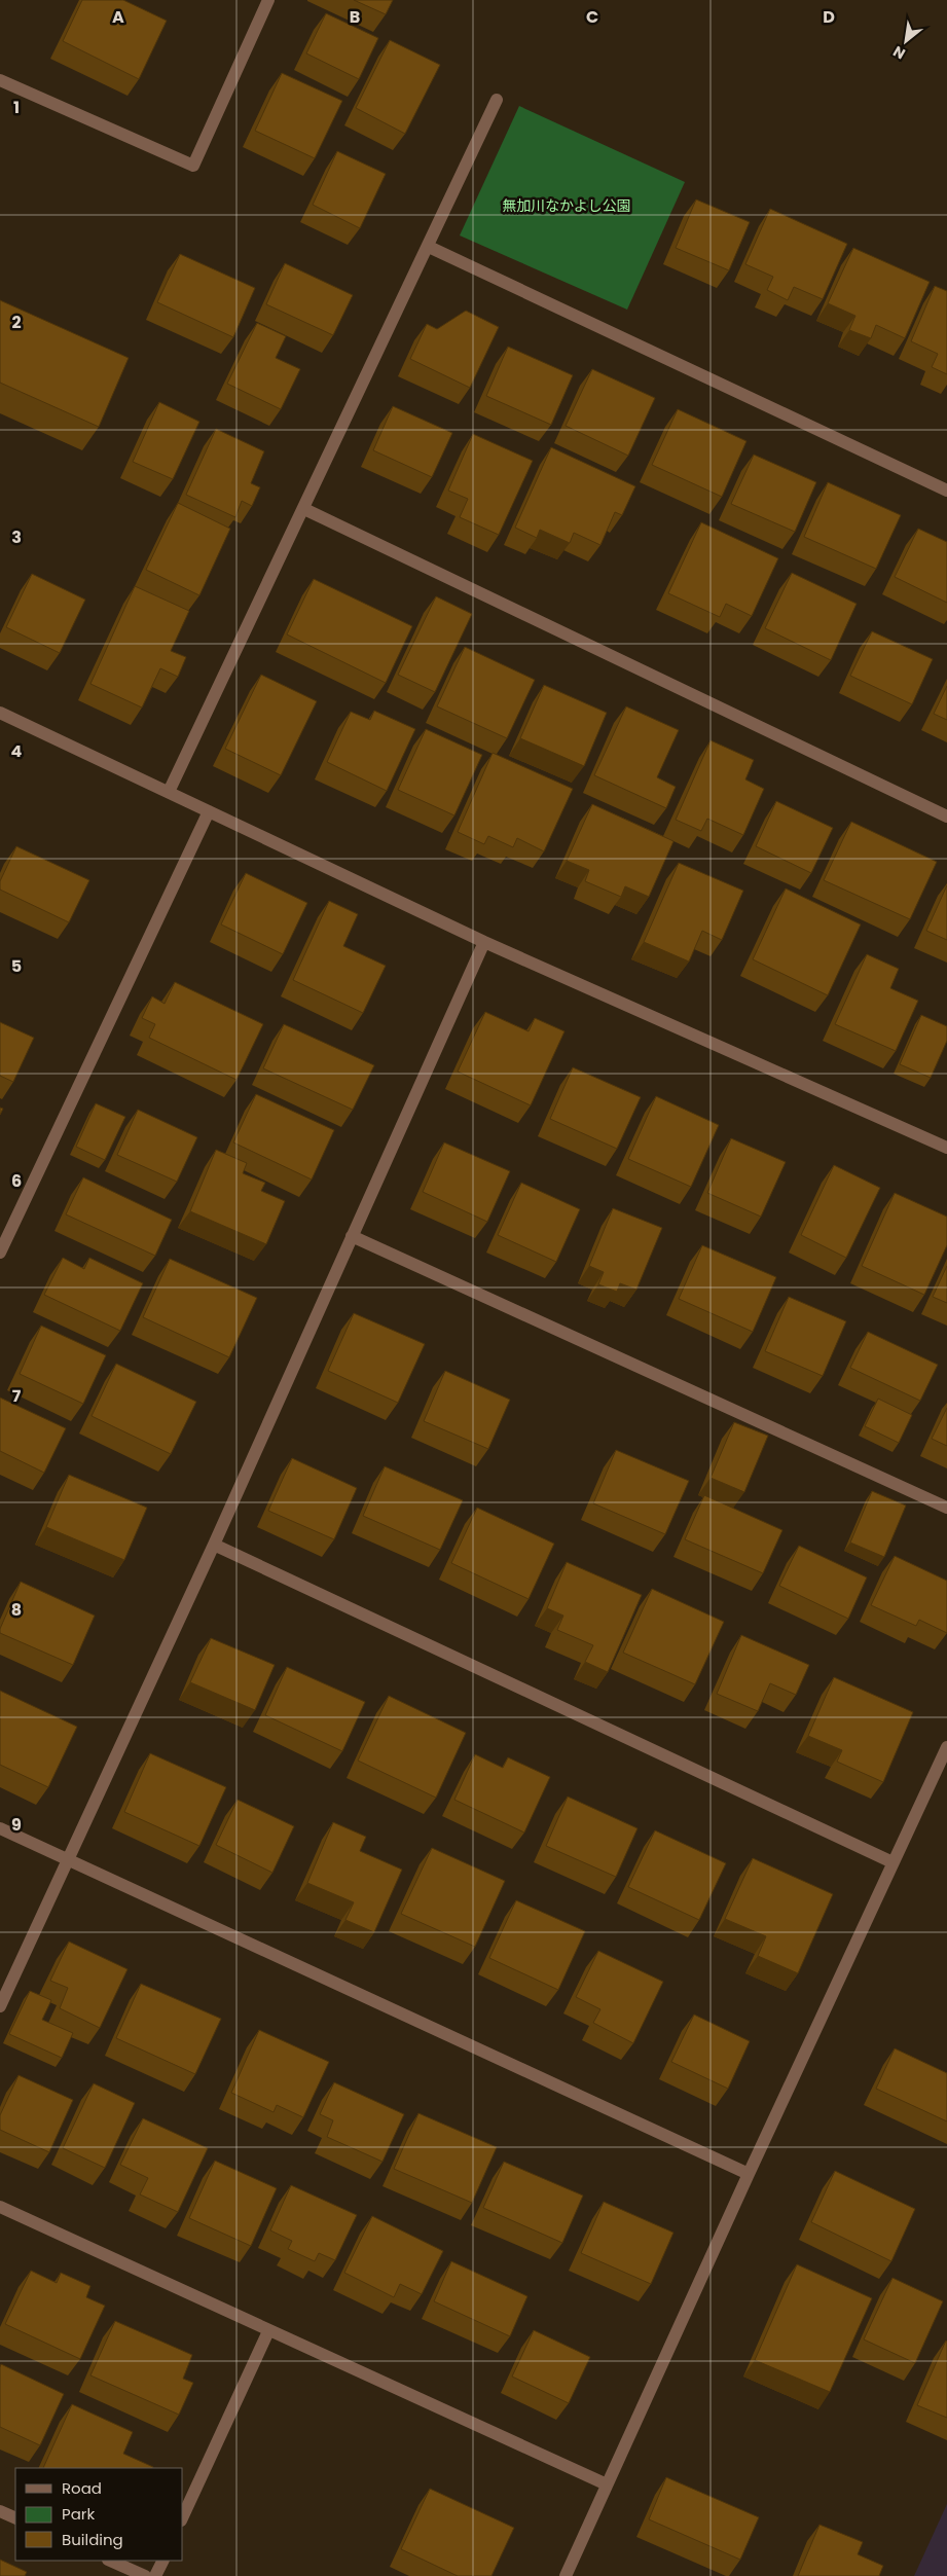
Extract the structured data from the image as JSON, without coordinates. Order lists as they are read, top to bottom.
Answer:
{
  "parks": ["無加川なかよし公園"],
  "legend": ["Road", "Park", "Building"],
  "north": "bottom left",
  "grid": {
    "columns": [
      "A",
      "B",
      "C",
      "D"
    ],
    "rows": [
      "1",
      "2",
      "3",
      "4",
      "5",
      "6",
      "7",
      "8",
      "9"
    ]
  }
}
